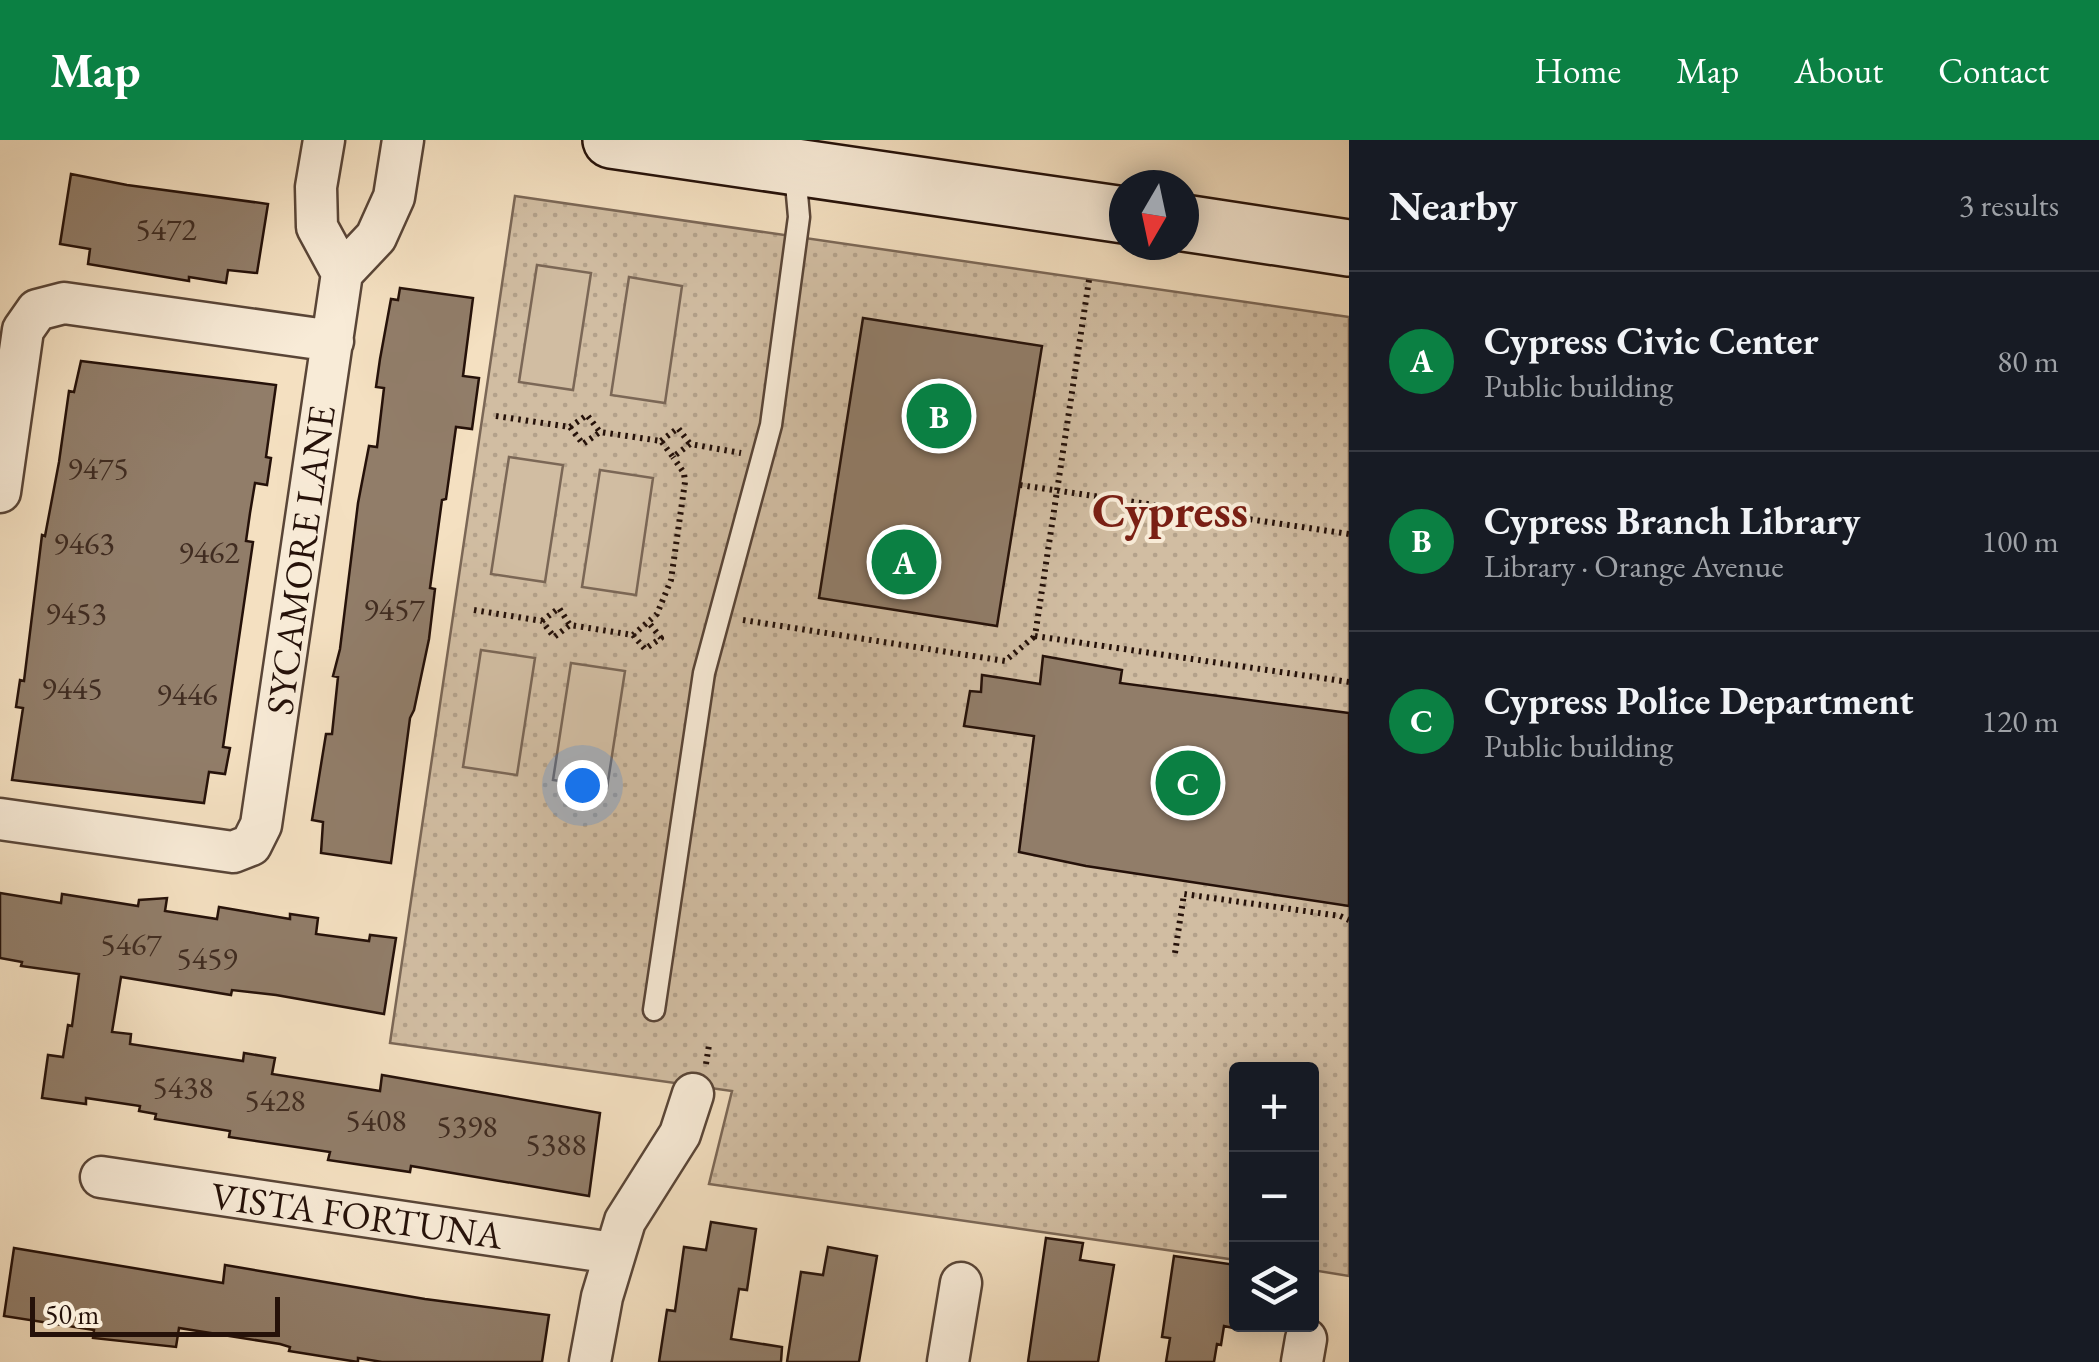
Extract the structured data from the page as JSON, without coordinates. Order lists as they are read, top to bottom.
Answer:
{
  "streets": {
    "street": ["SYCAMORE LANE", "VISTA FORTUNA"]
  },
  "districts": ["Cypress"],
  "house_numbers": [
    "5472",
    "9475",
    "9463",
    "9462",
    "9457",
    "9453",
    "9445",
    "9446",
    "5467",
    "5459",
    "5438",
    "5428",
    "5408",
    "5398",
    "5388"
  ],
  "scale_bar": "50 m",
  "north": "bottom",
  "page": {
    "header": "Map",
    "nav": [
      "Home",
      "Map",
      "About",
      "Contact"
    ],
    "heading": ["Nearby", "3 results"],
    "list": [
      {
        "mark": "A",
        "name": "Cypress Civic Center",
        "note": "Public building",
        "value": "80 m"
      },
      {
        "mark": "B",
        "name": "Cypress Branch Library",
        "note": "Library · Orange Avenue",
        "value": "100 m"
      },
      {
        "mark": "C",
        "name": "Cypress Police Department",
        "note": "Public building",
        "value": "120 m"
      }
    ],
    "pins": ["B", "A", "C"],
    "map_buttons": ["+", "−"],
    "scale": "50 m"
  }
}
